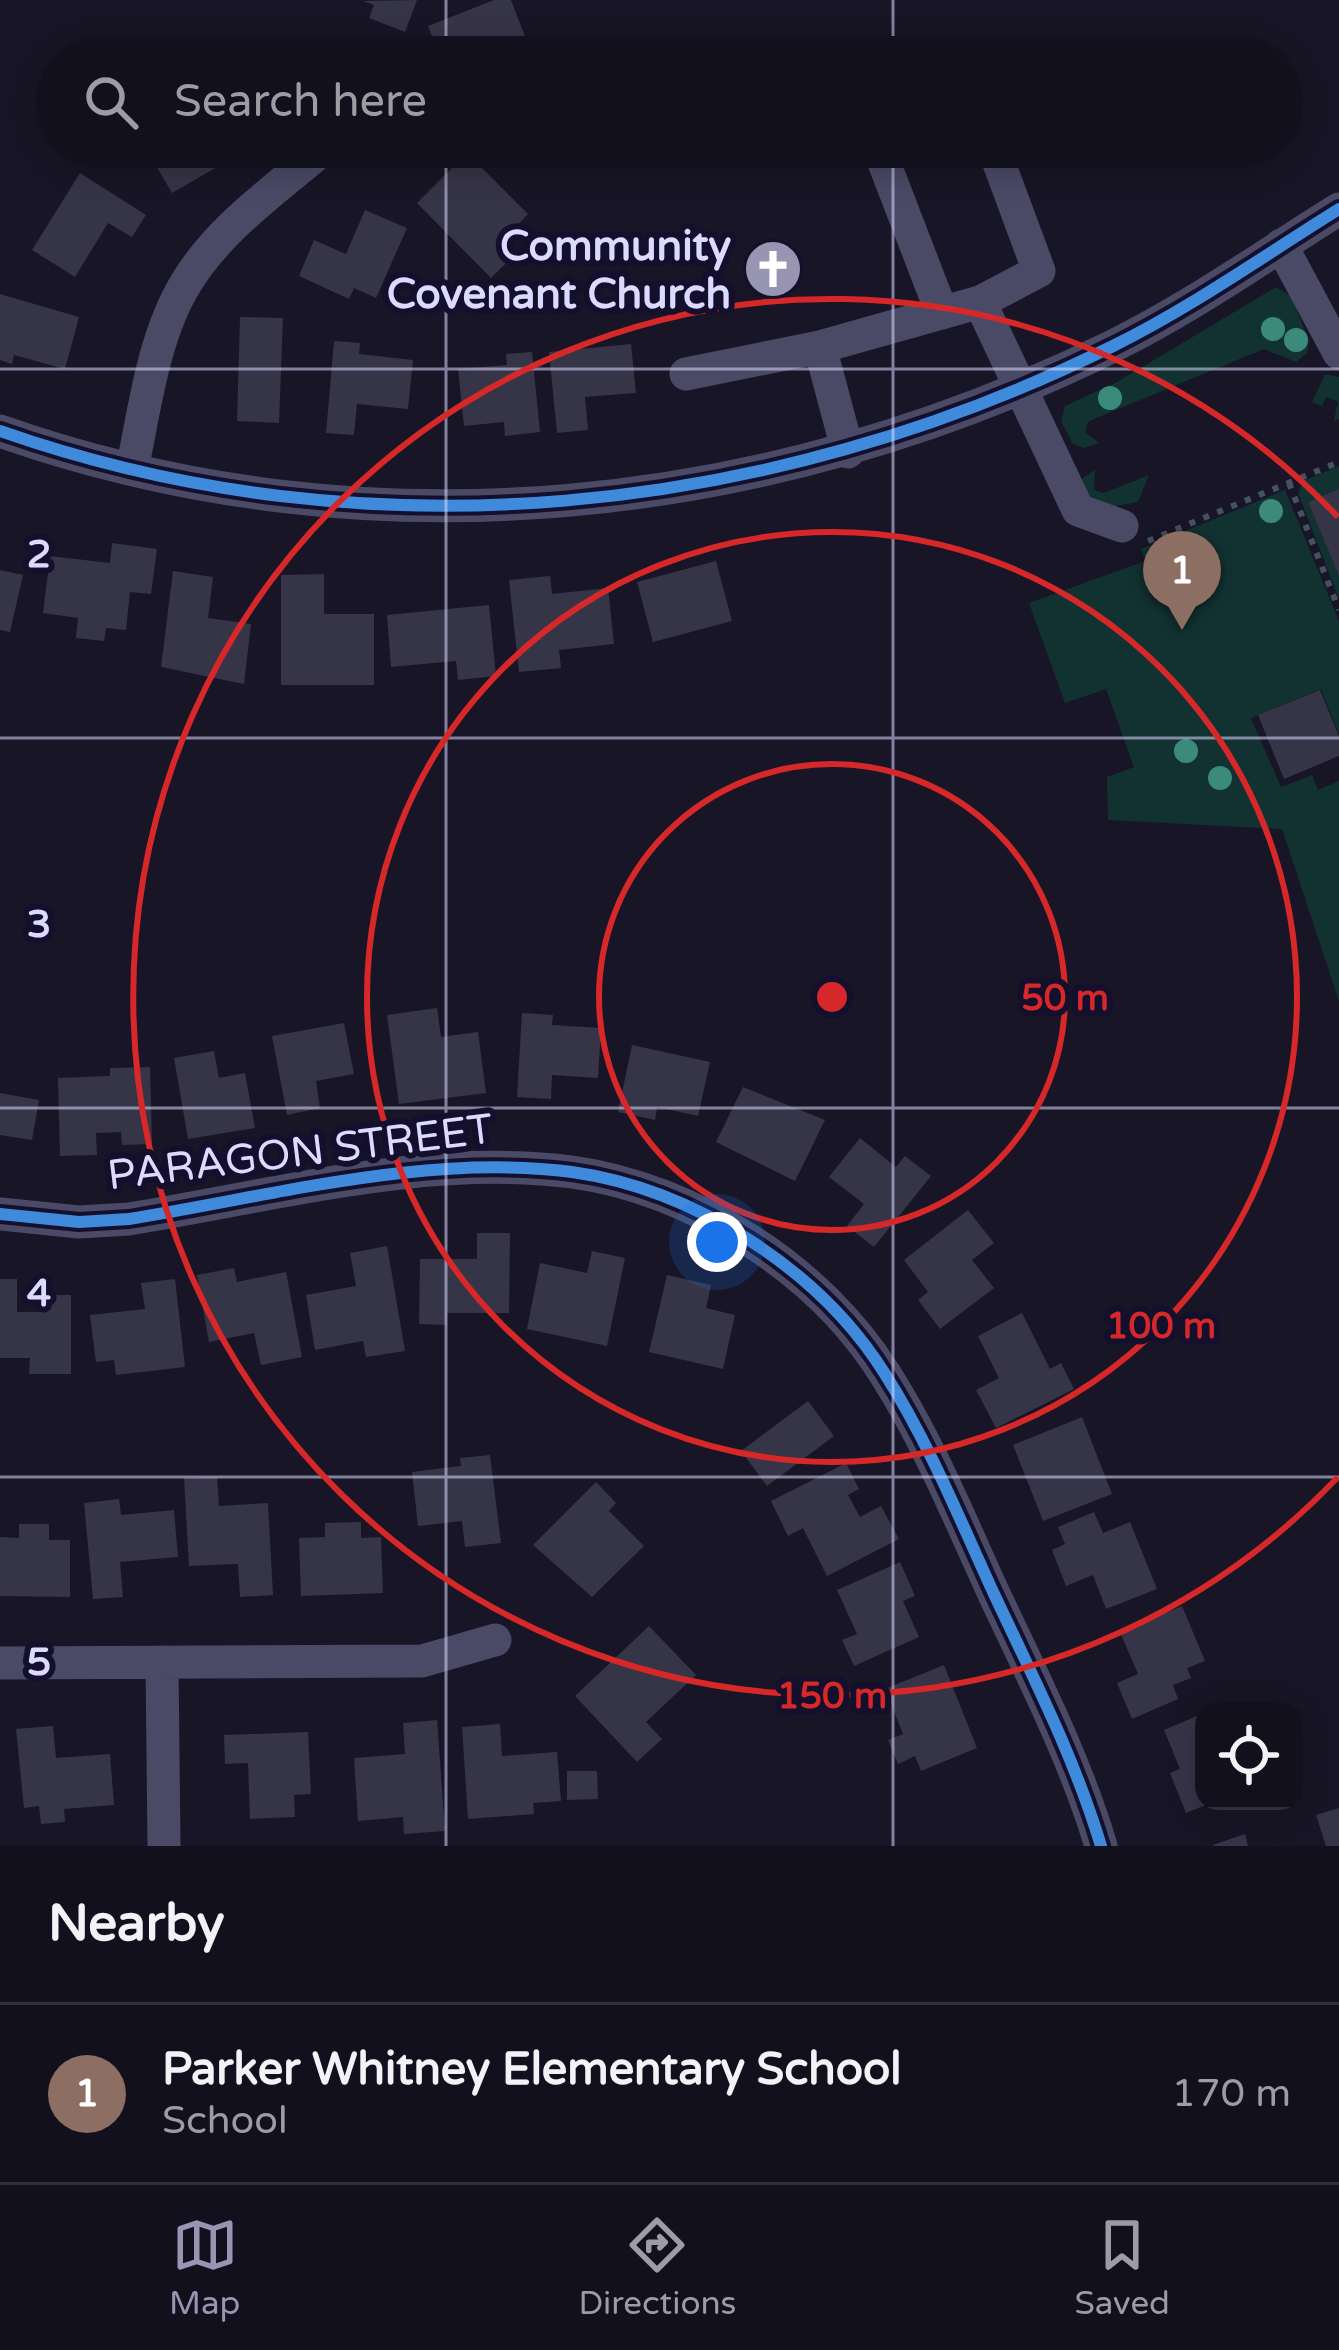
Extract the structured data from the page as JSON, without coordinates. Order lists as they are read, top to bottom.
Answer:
{
  "streets": {
    "street": ["PARAGON STREET"]
  },
  "places": {
    "church": ["Community Covenant Church"]
  },
  "page": {
    "search": "Search here",
    "pins": "1",
    "heading": "Nearby",
    "list": [
      {
        "mark": "1",
        "name": "Parker Whitney Elementary School",
        "note": "School",
        "value": "170 m"
      }
    ],
    "nav": ["Map", "Directions", "Saved"]
  },
  "grid": {
    "rows": [
      "2",
      "3",
      "4",
      "5"
    ]
  },
  "rings": ["50 m", "100 m", "150 m"]
}
